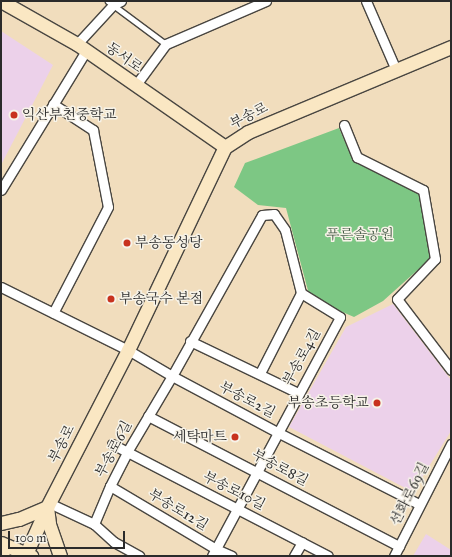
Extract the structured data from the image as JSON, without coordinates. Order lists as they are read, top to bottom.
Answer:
{
  "streets": {
    "street": [
      "동서로",
      "부송로",
      "부송로4길",
      "부송로2길",
      "부송로6길",
      "부송로8길",
      "부송로10길",
      "선화로69길",
      "부송로12길"
    ]
  },
  "crossings": [
    ["동서로", "부송로"],
    ["부송로", "부송로2길"],
    ["부송로4길", "부송로2길"],
    ["부송로4길", "부송로6길"],
    ["부송로4길", "부송로8길"],
    ["부송로4길", "부송로10길"],
    ["부송로4길", "부송로12길"],
    ["부송로2길", "부송로6길"],
    ["부송로2길", "선화로69길"],
    ["부송로6길", "부송로8길"],
    ["부송로6길", "부송로10길"],
    ["부송로6길", "부송로12길"],
    ["부송로8길", "선화로69길"]
  ],
  "parks": ["푸른솔공원"],
  "places": [
    "익산부천중학교",
    "부송동성당",
    "부송국수 본점",
    "부송초등학교",
    "세탁마트"
  ],
  "scale_bar": "100 m"
}
